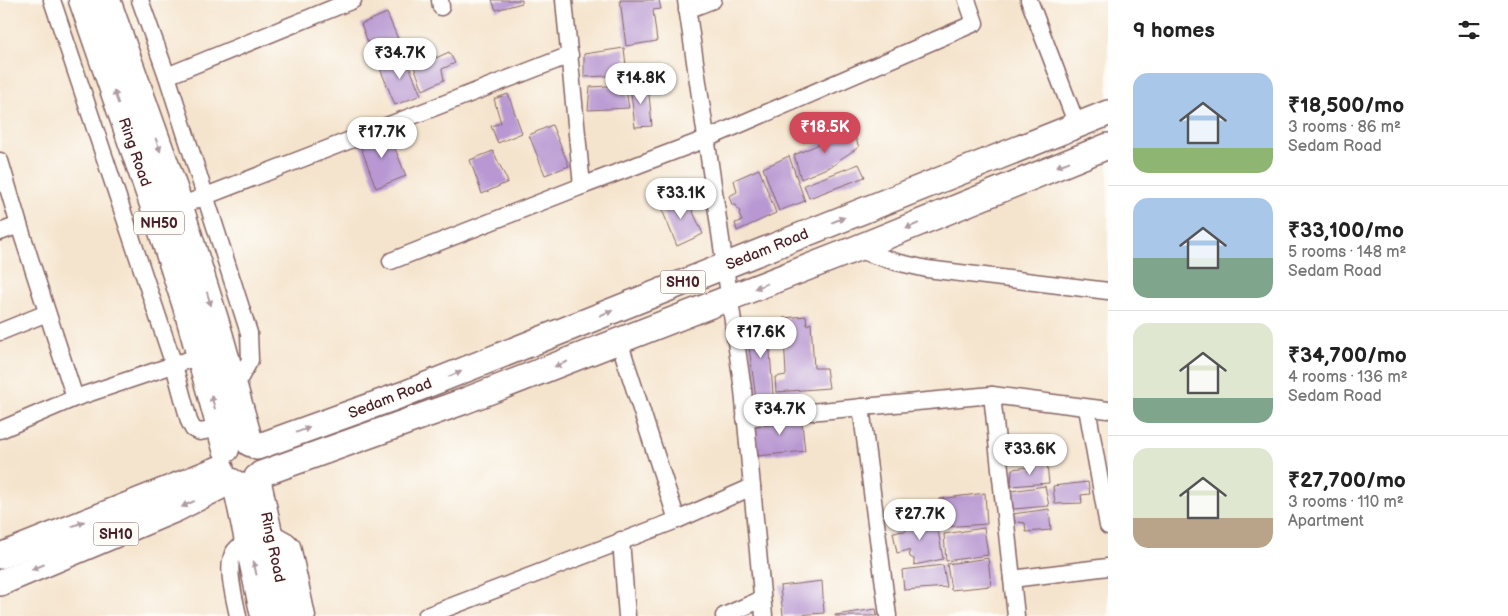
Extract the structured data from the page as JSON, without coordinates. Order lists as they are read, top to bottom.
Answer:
{
  "streets": {
    "highway": ["Ring Road", "NH50"],
    "main road": ["Sedam Road", "SH10"]
  },
  "crossings": [
    ["Ring Road", "Sedam Road"]
  ],
  "page": {
    "heading": "9 homes",
    "price": [
      "₹34.7K",
      "₹14.8K",
      "₹18.5K",
      "₹17.7K",
      "₹33.1K",
      "₹17.6K",
      "₹34.7K",
      "₹33.6K",
      "₹27.7K"
    ],
    "list": [
      {
        "name": "₹18,500/mo",
        "note": "3 rooms · 86 m² · Sedam Road"
      },
      {
        "name": "₹33,100/mo",
        "note": "5 rooms · 148 m² · Sedam Road"
      },
      {
        "name": "₹34,700/mo",
        "note": "4 rooms · 136 m² · Sedam Road"
      },
      {
        "name": "₹27,700/mo",
        "note": "3 rooms · 110 m² · Apartment"
      }
    ]
  }
}
